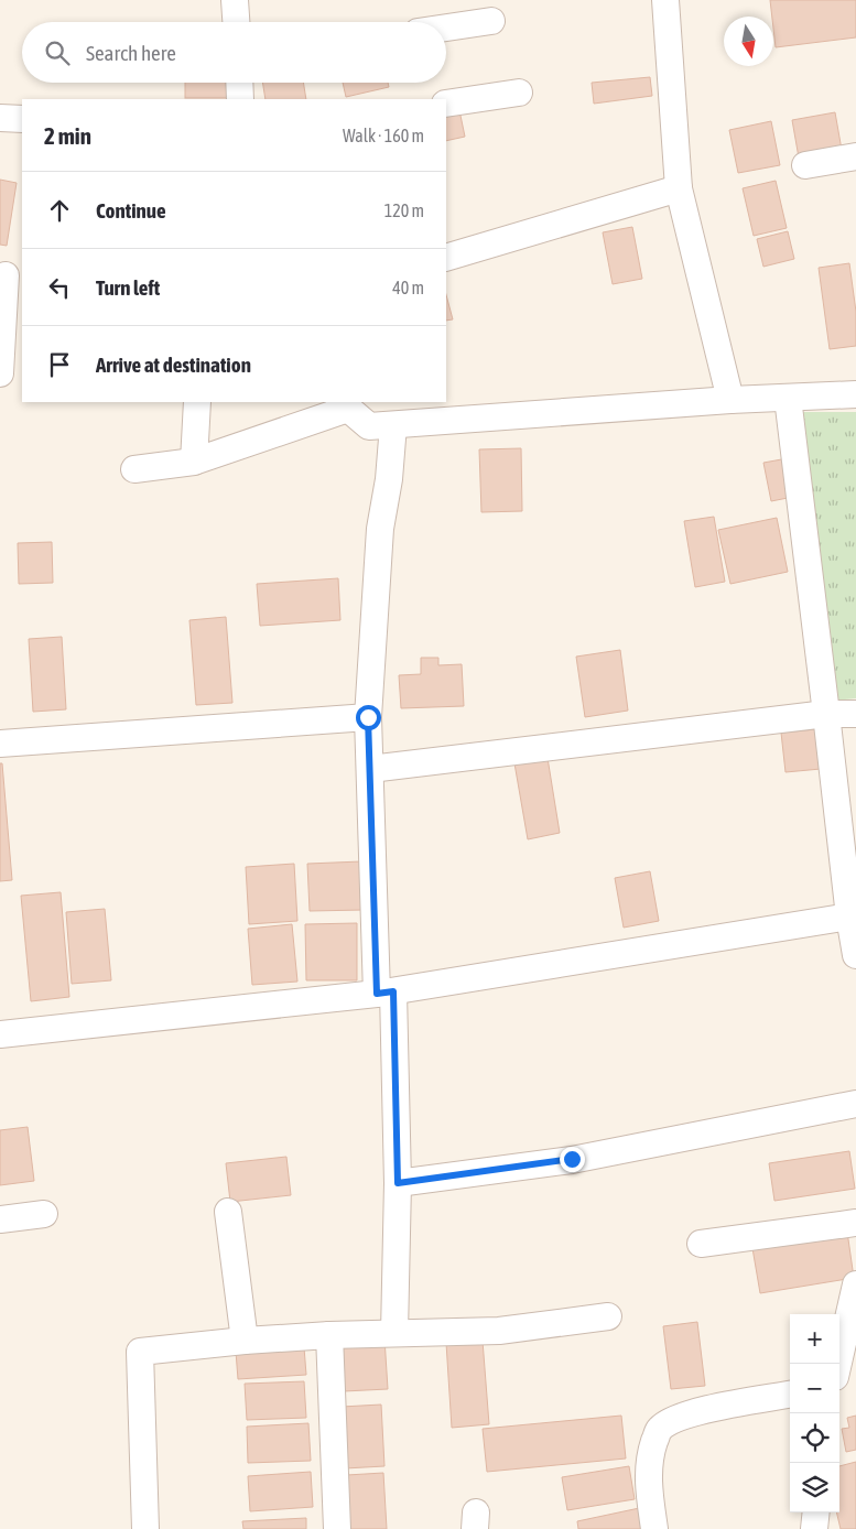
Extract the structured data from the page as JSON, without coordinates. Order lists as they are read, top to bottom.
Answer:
{
  "north": "bottom",
  "page": {
    "search": "Search here",
    "heading": ["2 min", "Walk · 160 m"],
    "list": [
      ["Continue", "120 m"],
      ["Turn left", "40 m"],
      "Arrive at destination"
    ],
    "map_buttons": ["+", "−"]
  }
}
